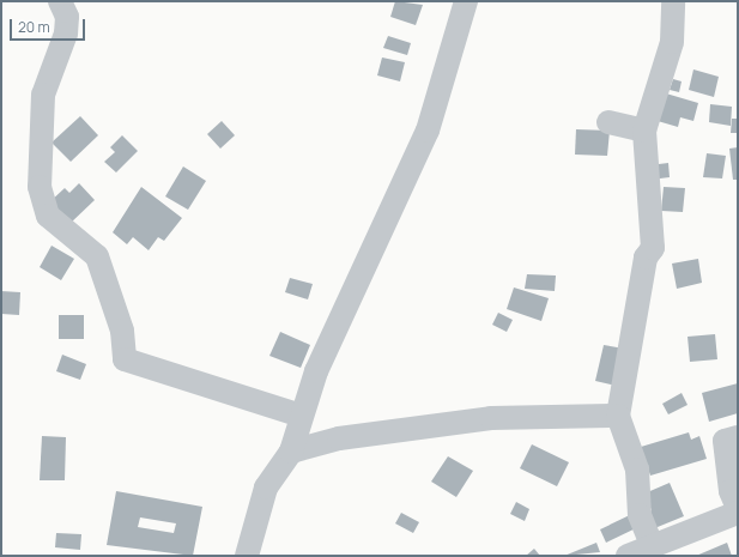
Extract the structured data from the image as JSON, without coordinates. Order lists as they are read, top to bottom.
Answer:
{
  "scale_bar": "20 m"
}
